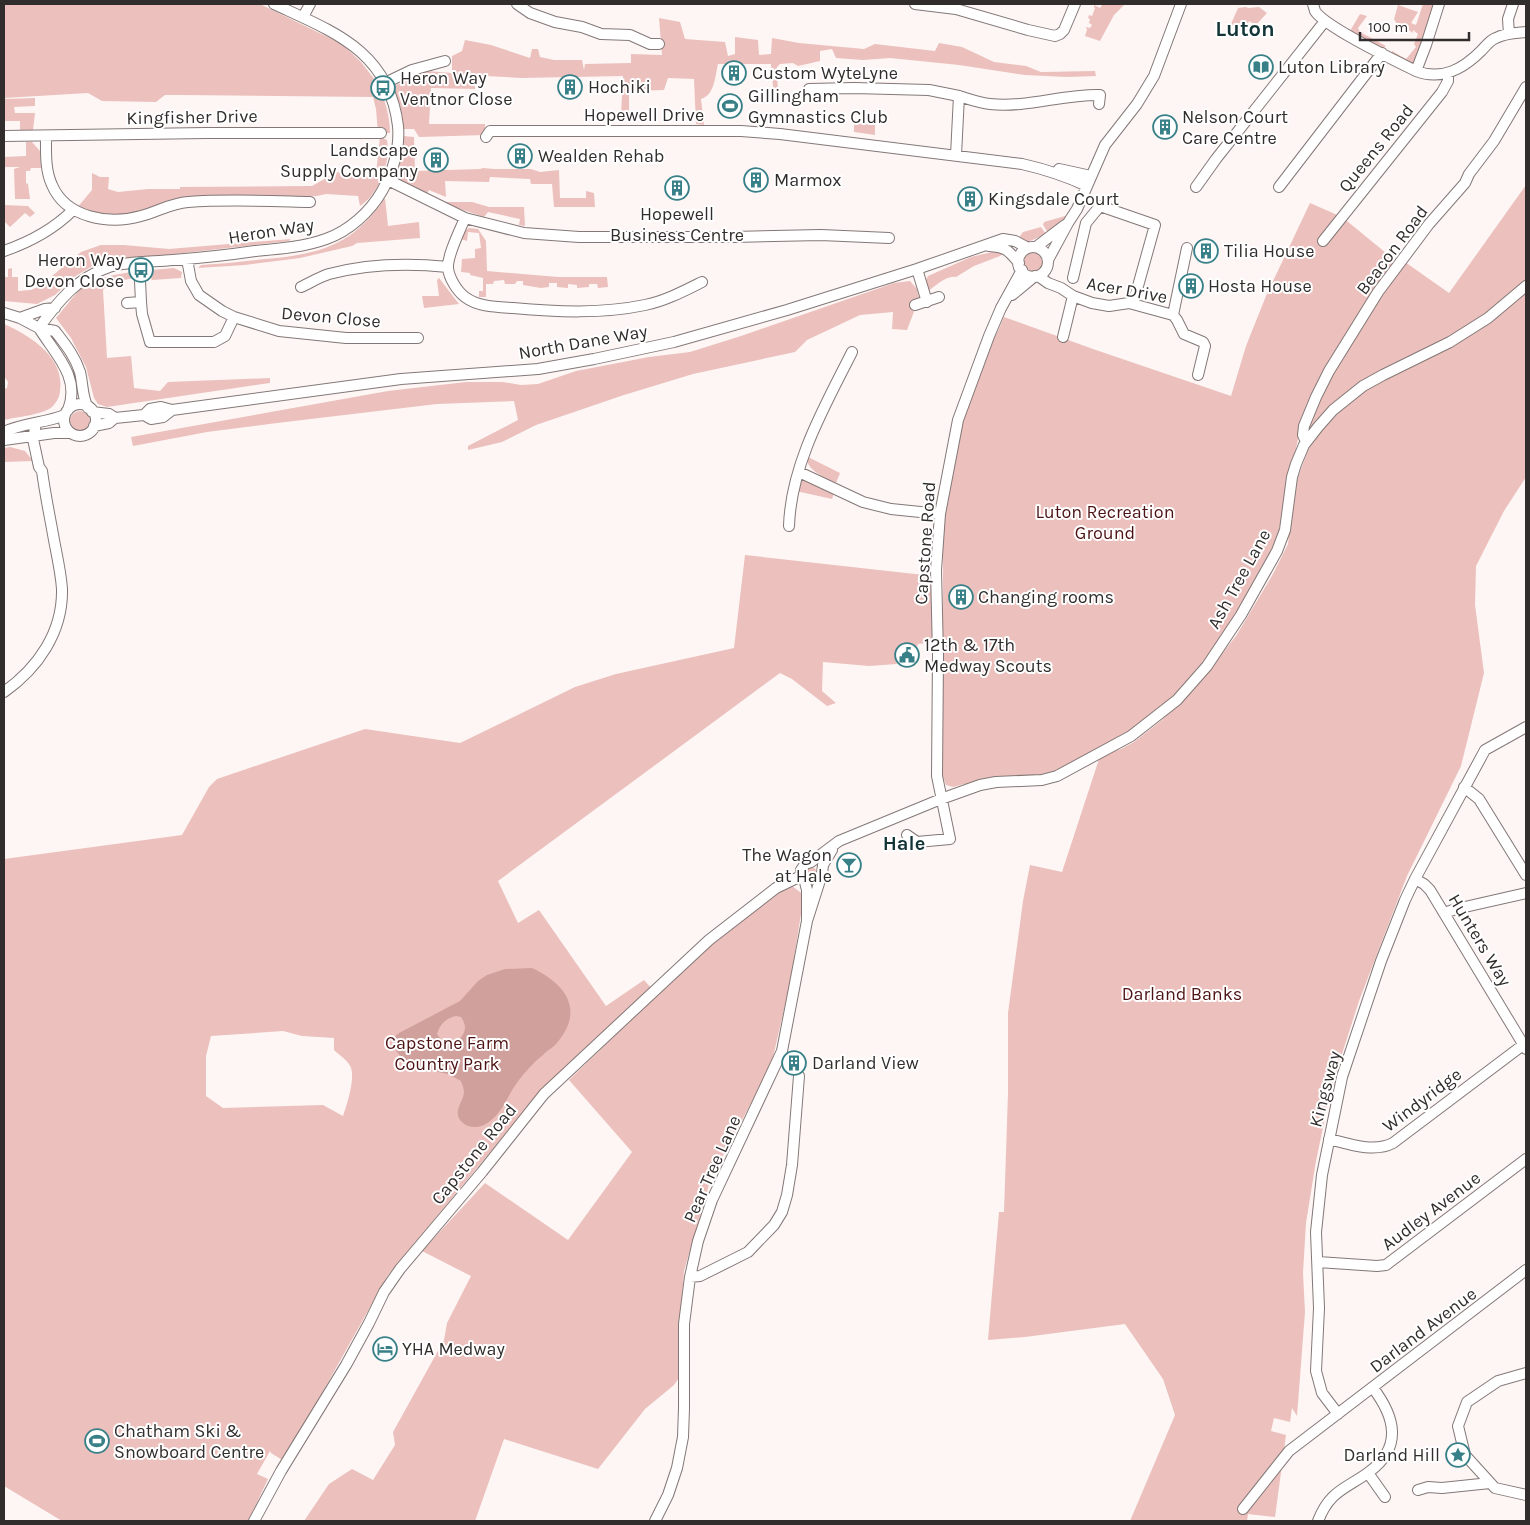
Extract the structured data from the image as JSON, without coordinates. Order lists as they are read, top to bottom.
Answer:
{
  "streets": {
    "street": [
      "Hopewell Drive",
      "Kingfisher Drive",
      "Queens Road",
      "Heron Way",
      "Beacon Road",
      "Acer Drive",
      "Devon Close",
      "North Dane Way",
      "Capstone Road",
      "Ash Tree Lane",
      "Hunters Way",
      "Kingsway",
      "Windyridge",
      "Pear Tree Lane",
      "Audley Avenue",
      "Darland Avenue"
    ]
  },
  "crossings": [
    ["Heron Way", "Devon Close"],
    ["Beacon Road", "Ash Tree Lane"],
    ["Acer Drive", "North Dane Way"],
    ["Acer Drive", "Capstone Road"],
    ["North Dane Way", "Capstone Road"],
    ["Capstone Road", "Ash Tree Lane"],
    ["Capstone Road", "Pear Tree Lane"],
    ["Hunters Way", "Kingsway"],
    ["Hunters Way", "Windyridge"],
    ["Kingsway", "Windyridge"],
    ["Kingsway", "Audley Avenue"],
    ["Kingsway", "Darland Avenue"]
  ],
  "districts": ["Luton", "Hale"],
  "parks": ["Luton Recreation Ground", "Darland Banks", "Capstone Farm Country Park"],
  "places": {
    "library": ["Luton Library"],
    "building": [
      "Custom WyteLyne",
      "Hochiki",
      "Nelson Court Care Centre",
      "Wealden Rehab",
      "Landscape Supply Company",
      "Marmox",
      "Hopewell Business Centre",
      "Kingsdale Court",
      "Tilia House",
      "Hosta House",
      "Changing rooms",
      "Darland View"
    ],
    "bus stop": ["Heron Way Ventnor Close", "Heron Way Devon Close"],
    "sports": ["Gillingham Gymnastics Club", "Chatham Ski & Snowboard Centre"],
    "public building": ["12th & 17th Medway Scouts"],
    "bar": ["The Wagon at Hale"],
    "hotel": ["YHA Medway"],
    "place": ["Darland Hill"]
  },
  "scale_bar": "100 m"
}
